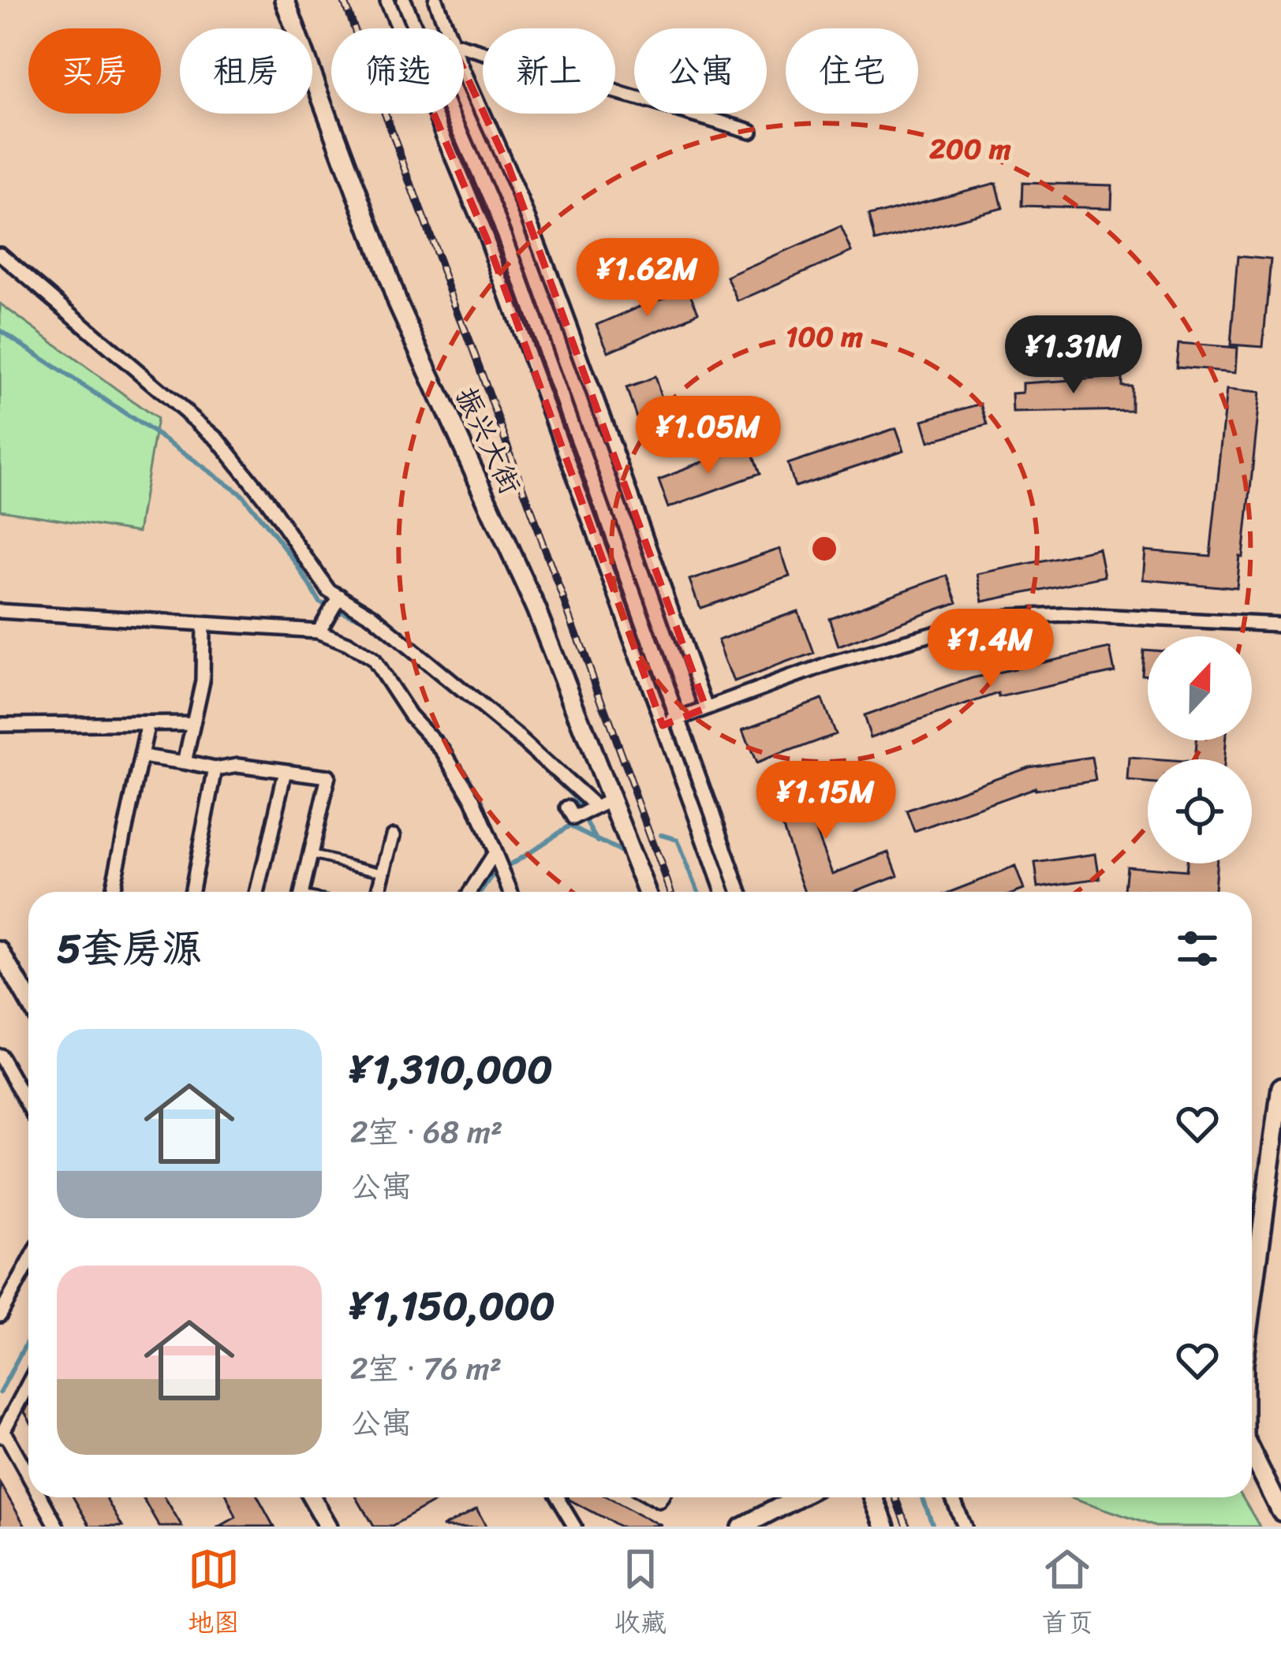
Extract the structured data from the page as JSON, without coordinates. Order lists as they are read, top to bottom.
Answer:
{
  "streets": {
    "street": ["振兴大街"]
  },
  "north": "top",
  "page": {
    "chip": [
      "买房",
      "租房",
      "筛选",
      "新上",
      "公寓",
      "住宅"
    ],
    "price": [
      "¥1.62M",
      "¥1.31M",
      "¥1.05M",
      "¥1.4M",
      "¥1.15M"
    ],
    "heading": "5套房源",
    "list": [
      {
        "name": "¥1,310,000",
        "note": "2室 · 68 m² · 公寓"
      },
      {
        "name": "¥1,150,000",
        "note": "2室 · 76 m² · 公寓"
      }
    ],
    "tabs": ["地图", "收藏", "首页"]
  },
  "rings": ["200 m", "100 m"]
}
